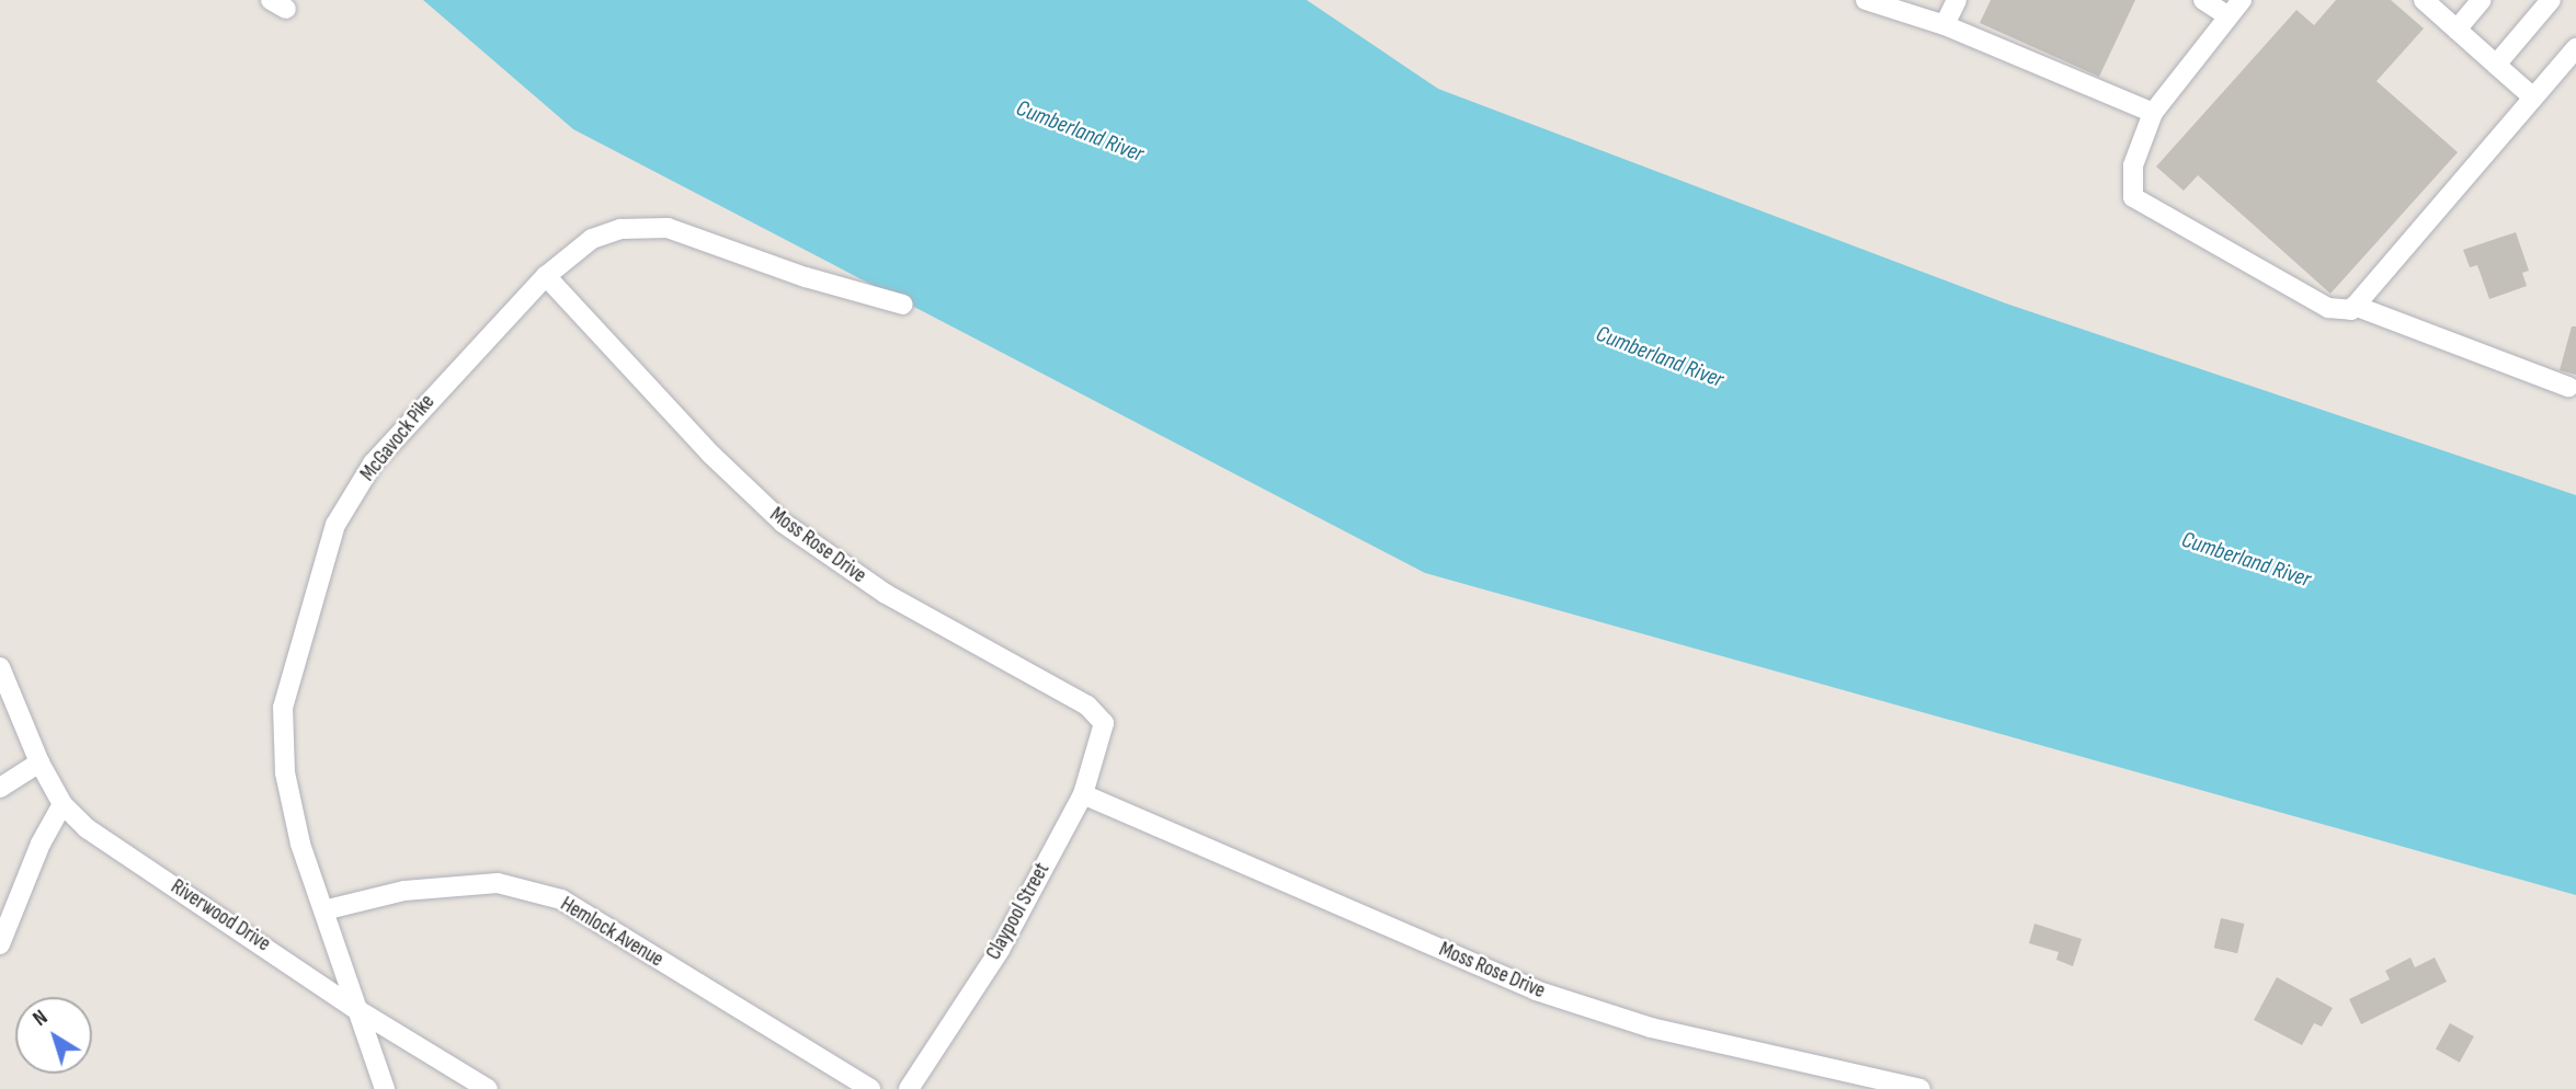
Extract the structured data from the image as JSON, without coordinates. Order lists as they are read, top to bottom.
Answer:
{
  "streets": {
    "street": [
      "McGavock Pike",
      "Moss Rose Drive",
      "Claypool Street",
      "Riverwood Drive",
      "Hemlock Avenue"
    ]
  },
  "crossings": [
    ["McGavock Pike", "Moss Rose Drive"],
    ["McGavock Pike", "Riverwood Drive"],
    ["McGavock Pike", "Hemlock Avenue"],
    ["Moss Rose Drive", "Claypool Street"]
  ],
  "water": ["Cumberland River"],
  "north": "top left"
}
